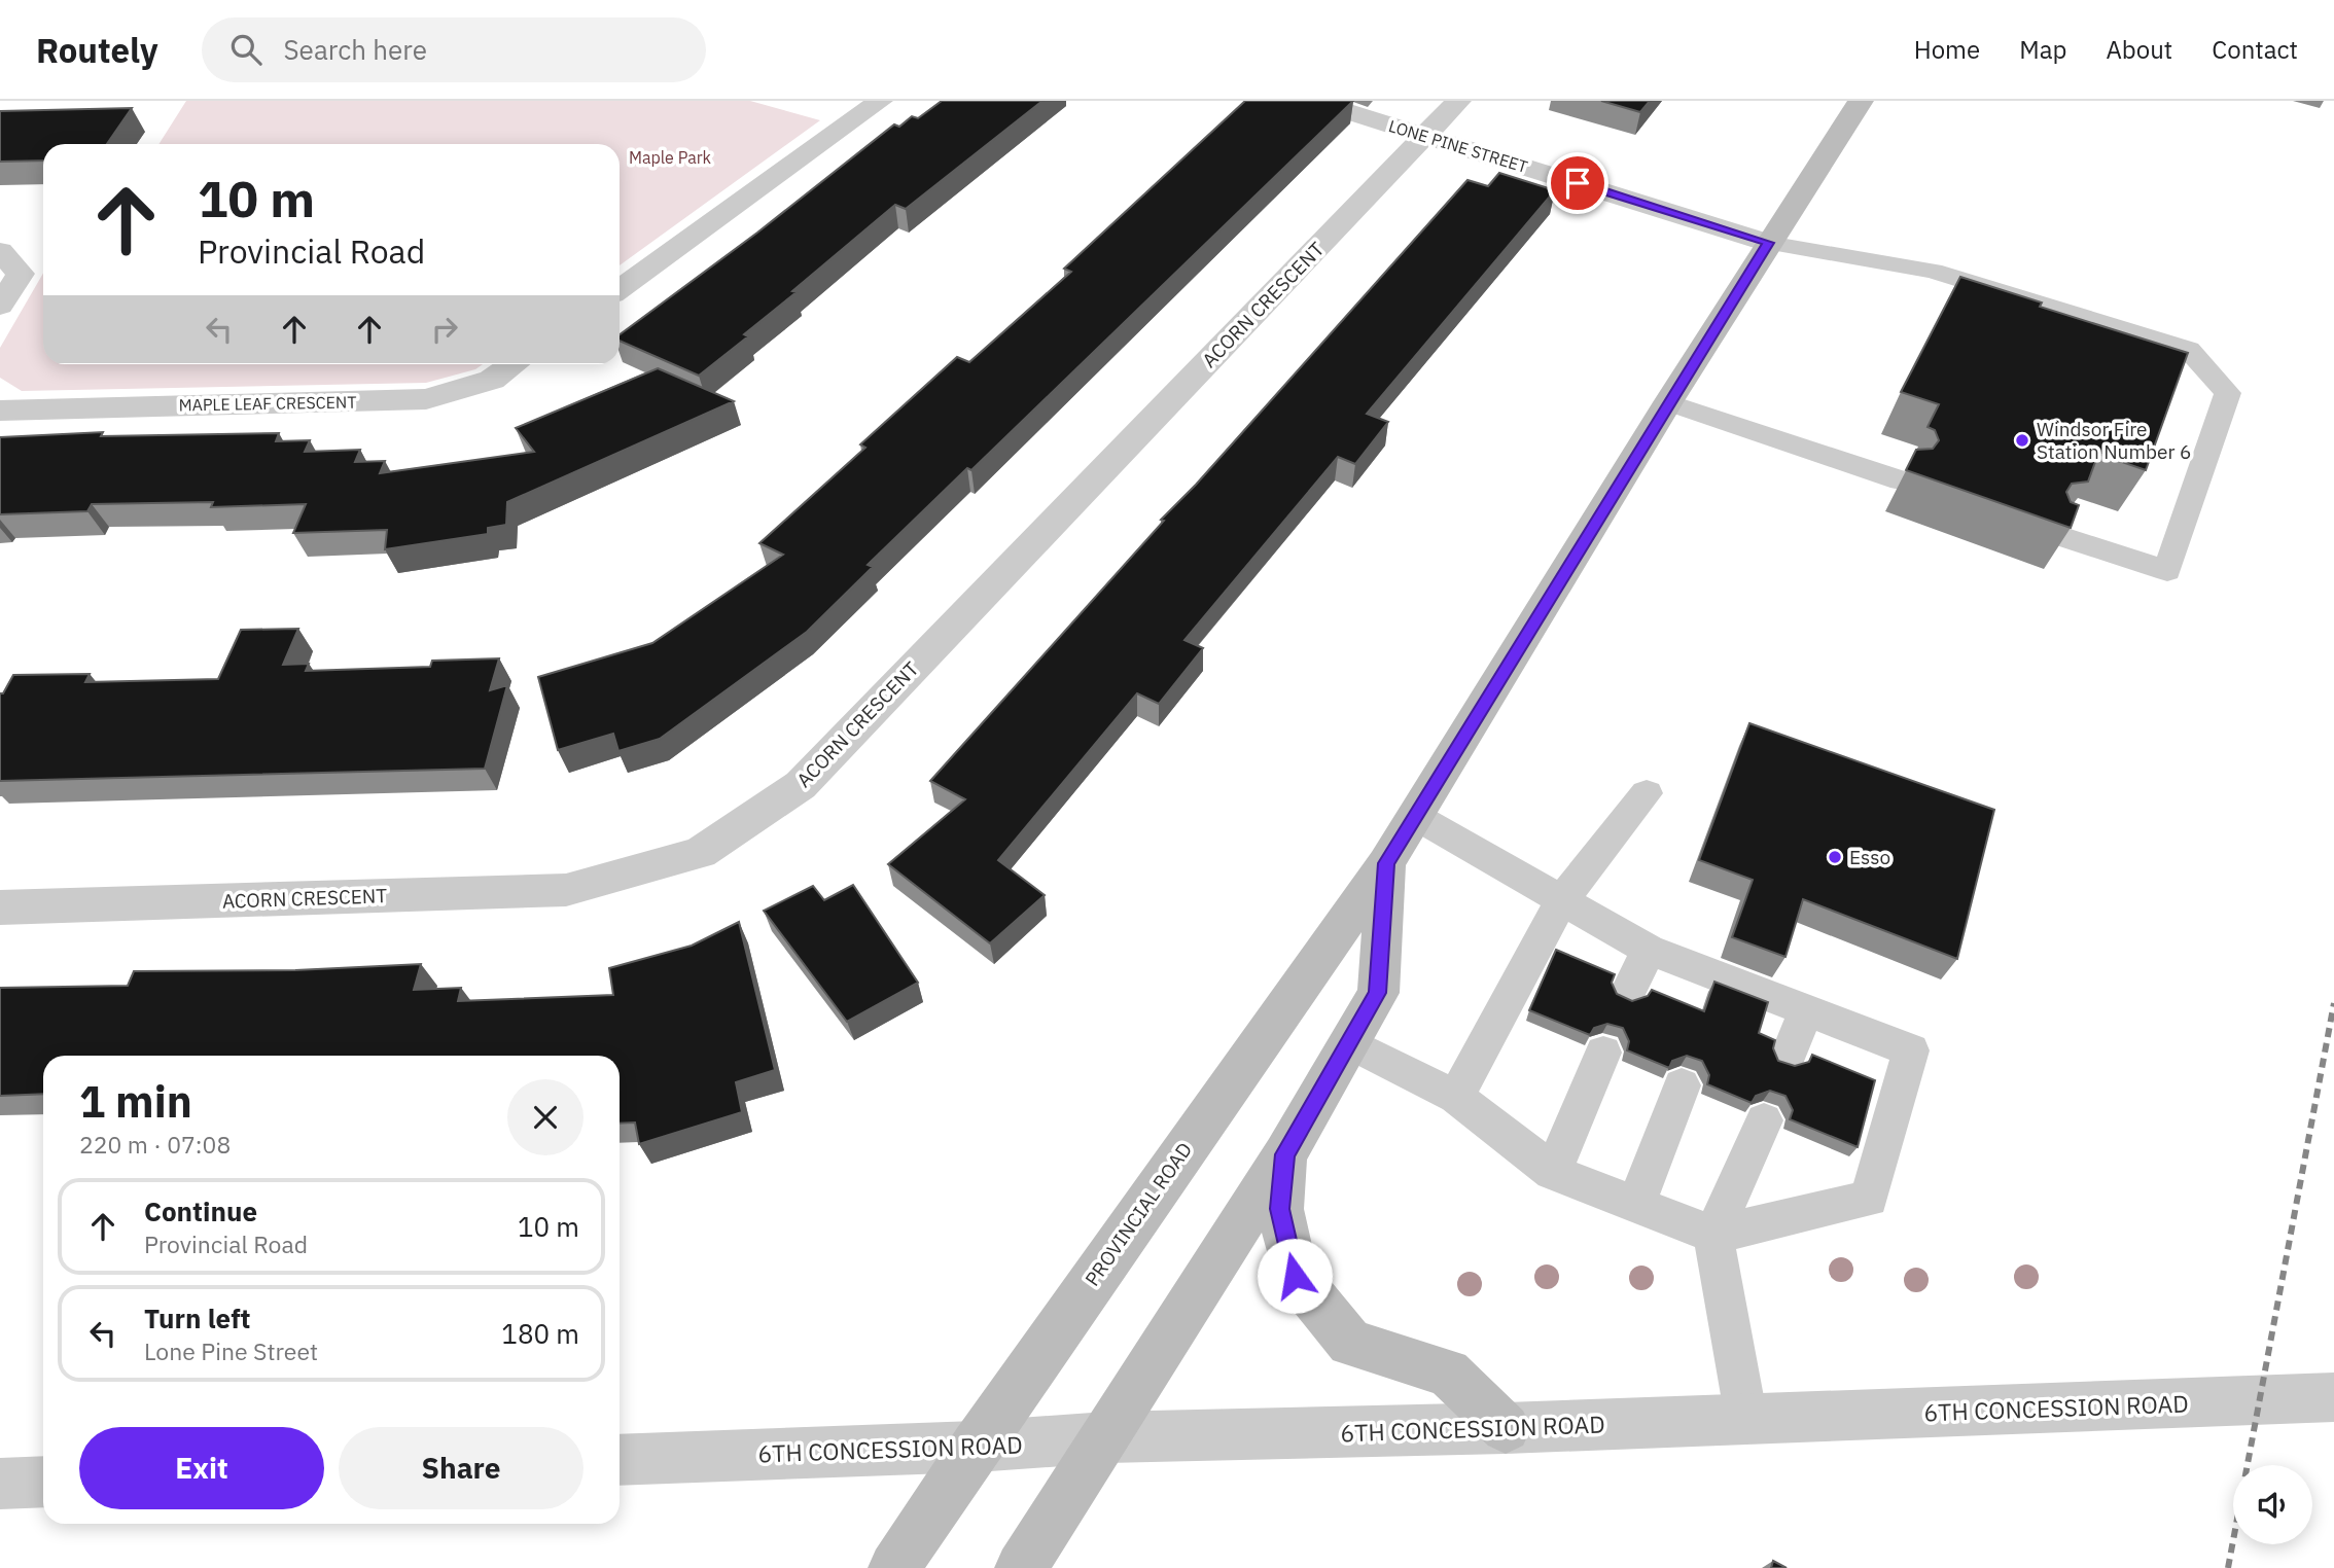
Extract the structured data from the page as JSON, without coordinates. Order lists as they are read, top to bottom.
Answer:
{
  "streets": {
    "main road": ["PROVINCIAL ROAD"],
    "street": [
      "LONE PINE STREET",
      "ACORN CRESCENT",
      "MAPLE LEAF CRESCENT",
      "6TH CONCESSION ROAD"
    ]
  },
  "crossings": [
    ["LONE PINE STREET", "ACORN CRESCENT"],
    ["LONE PINE STREET", "PROVINCIAL ROAD"],
    ["PROVINCIAL ROAD", "6TH CONCESSION ROAD"]
  ],
  "parks": ["Maple Park"],
  "places": ["Windsor Fire Station Number 6", "Esso"],
  "page": {
    "header": "Routely",
    "search": "Search here",
    "nav": [
      "Home",
      "Map",
      "About",
      "Contact"
    ],
    "turn": ["10 m", "Provincial Road"],
    "heading": ["1 min", "220 m · 07:08"],
    "list": [
      {
        "name": "Continue",
        "note": "Provincial Road",
        "value": "10 m"
      },
      {
        "name": "Turn left",
        "note": "Lone Pine Street",
        "value": "180 m"
      }
    ],
    "buttons": ["Exit", "Share"]
  }
}
